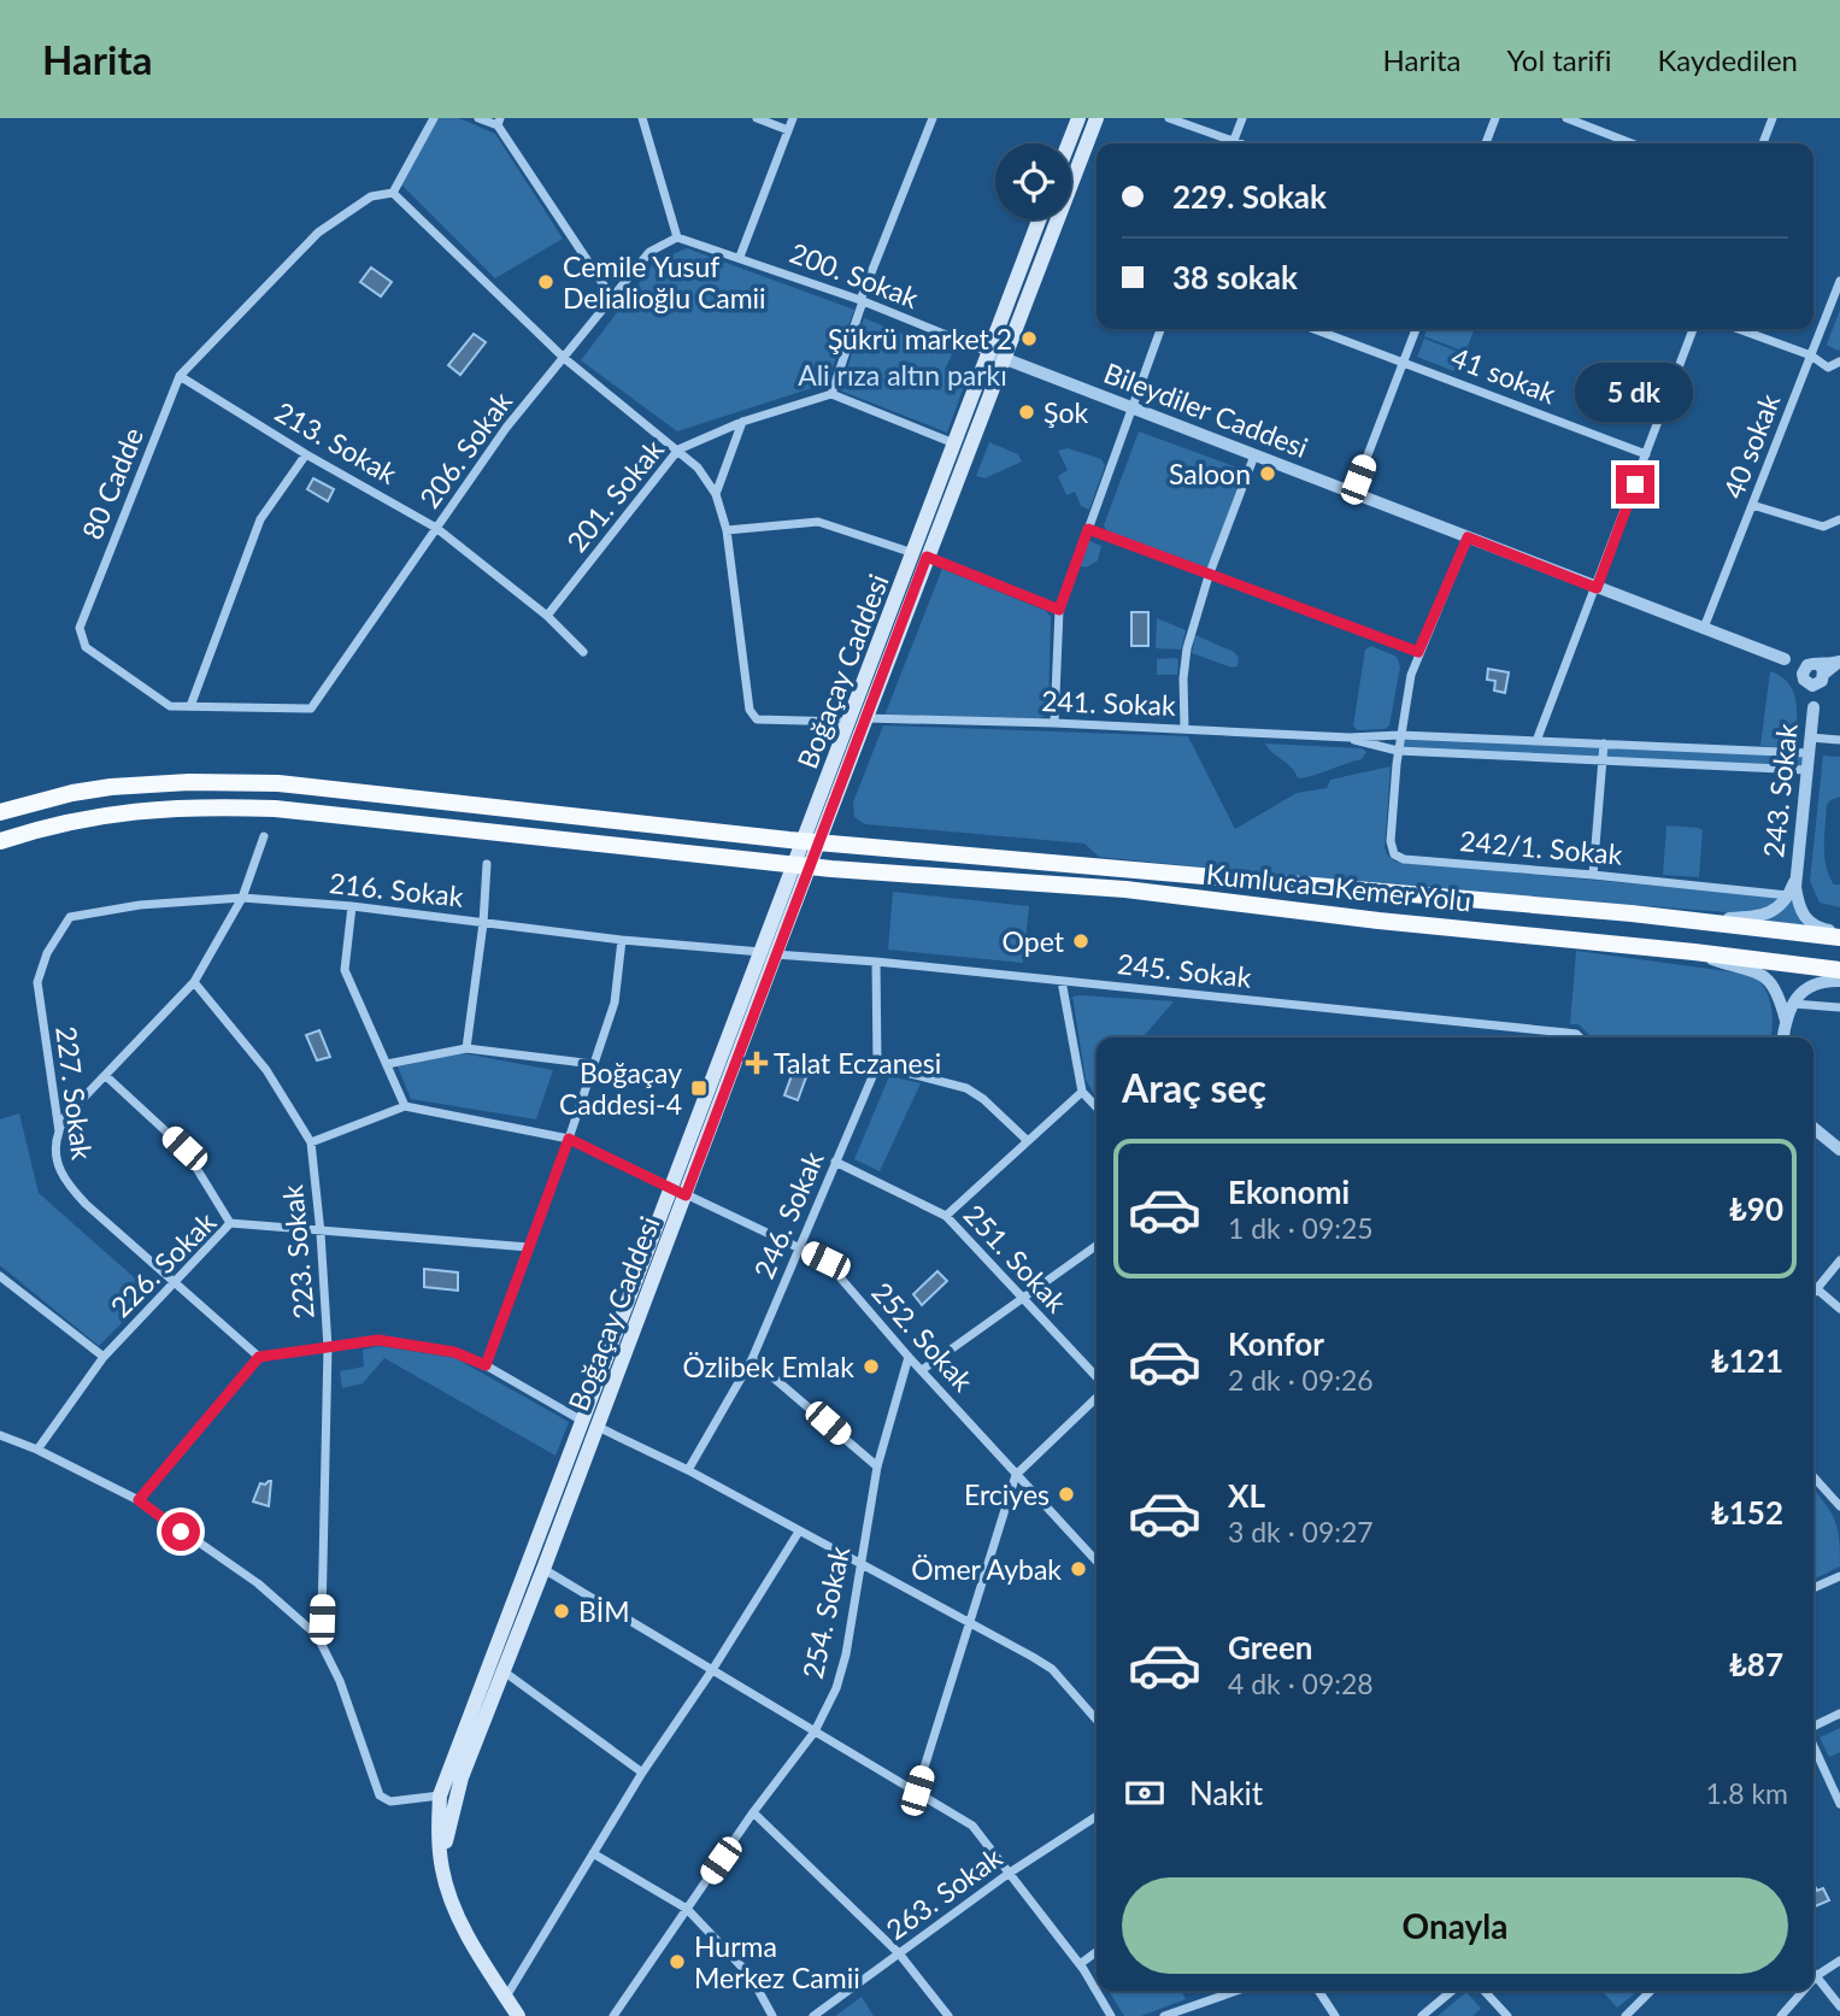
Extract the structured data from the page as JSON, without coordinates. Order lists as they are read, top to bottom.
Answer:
{
  "streets": {
    "highway": ["Kumluca - Kemer Yolu"],
    "main road": ["Boğaçay Caddesi"],
    "street": [
      "200. Sokak",
      "41 sokak",
      "Bileydiler Caddesi",
      "213. Sokak",
      "40 sokak",
      "206. Sokak",
      "80 Cadde",
      "201. Sokak",
      "241. Sokak",
      "243. Sokak",
      "242/1. Sokak",
      "216. Sokak",
      "245. Sokak",
      "227. Sokak",
      "246. Sokak",
      "223. Sokak",
      "251. Sokak",
      "226. Sokak",
      "252. Sokak",
      "254. Sokak",
      "263. Sokak"
    ]
  },
  "crossings": [
    ["200. Sokak", "Bileydiler Caddesi"],
    ["200. Sokak", "206. Sokak"],
    ["200. Sokak", "Boğaçay Caddesi"],
    ["Bileydiler Caddesi", "40 sokak"],
    ["Bileydiler Caddesi", "Boğaçay Caddesi"],
    ["Bileydiler Caddesi", "243. Sokak"],
    ["213. Sokak", "206. Sokak"],
    ["213. Sokak", "80 Cadde"],
    ["213. Sokak", "201. Sokak"],
    ["206. Sokak", "80 Cadde"],
    ["Boğaçay Caddesi", "241. Sokak"],
    ["Boğaçay Caddesi", "216. Sokak"],
    ["Boğaçay Caddesi", "245. Sokak"],
    ["Boğaçay Caddesi", "252. Sokak"],
    ["241. Sokak", "243. Sokak"],
    ["241. Sokak", "242/1. Sokak"],
    ["216. Sokak", "245. Sokak"],
    ["216. Sokak", "227. Sokak"],
    ["245. Sokak", "246. Sokak"],
    ["227. Sokak", "226. Sokak"],
    ["246. Sokak", "251. Sokak"],
    ["246. Sokak", "252. Sokak"],
    ["223. Sokak", "226. Sokak"],
    ["252. Sokak", "254. Sokak"]
  ],
  "parks": ["Ali rıza altın parkı"],
  "places": {
    "other": [
      "Cemile Yusuf Delialioğlu Camii",
      "Şükrü market 2",
      "Şok",
      "Saloon",
      "Opet",
      "Özlibek Emlak",
      "Erciyes",
      "Ömer Aybak",
      "BİM",
      "Hurma Merkez Camii"
    ],
    "health": ["Talat Eczanesi"],
    "transit": ["Boğaçay Caddesi-4"]
  },
  "page": {
    "header": "Harita",
    "nav": ["Harita", "Yol tarifi", "Kaydedilen"],
    "banner": ["229. Sokak", "38 sokak"],
    "bubble": "5 dk",
    "heading": "Araç seç",
    "list": [
      {
        "name": "Ekonomi",
        "note": "1 dk · 09:25",
        "value": "₺90"
      },
      {
        "name": "Konfor",
        "note": "2 dk · 09:26",
        "value": "₺121"
      },
      {
        "name": "XL",
        "note": "3 dk · 09:27",
        "value": "₺152"
      },
      {
        "name": "Green",
        "note": "4 dk · 09:28",
        "value": "₺87"
      }
    ],
    "pay": ["Nakit", "1.8 km"],
    "buttons": "Onayla"
  }
}
